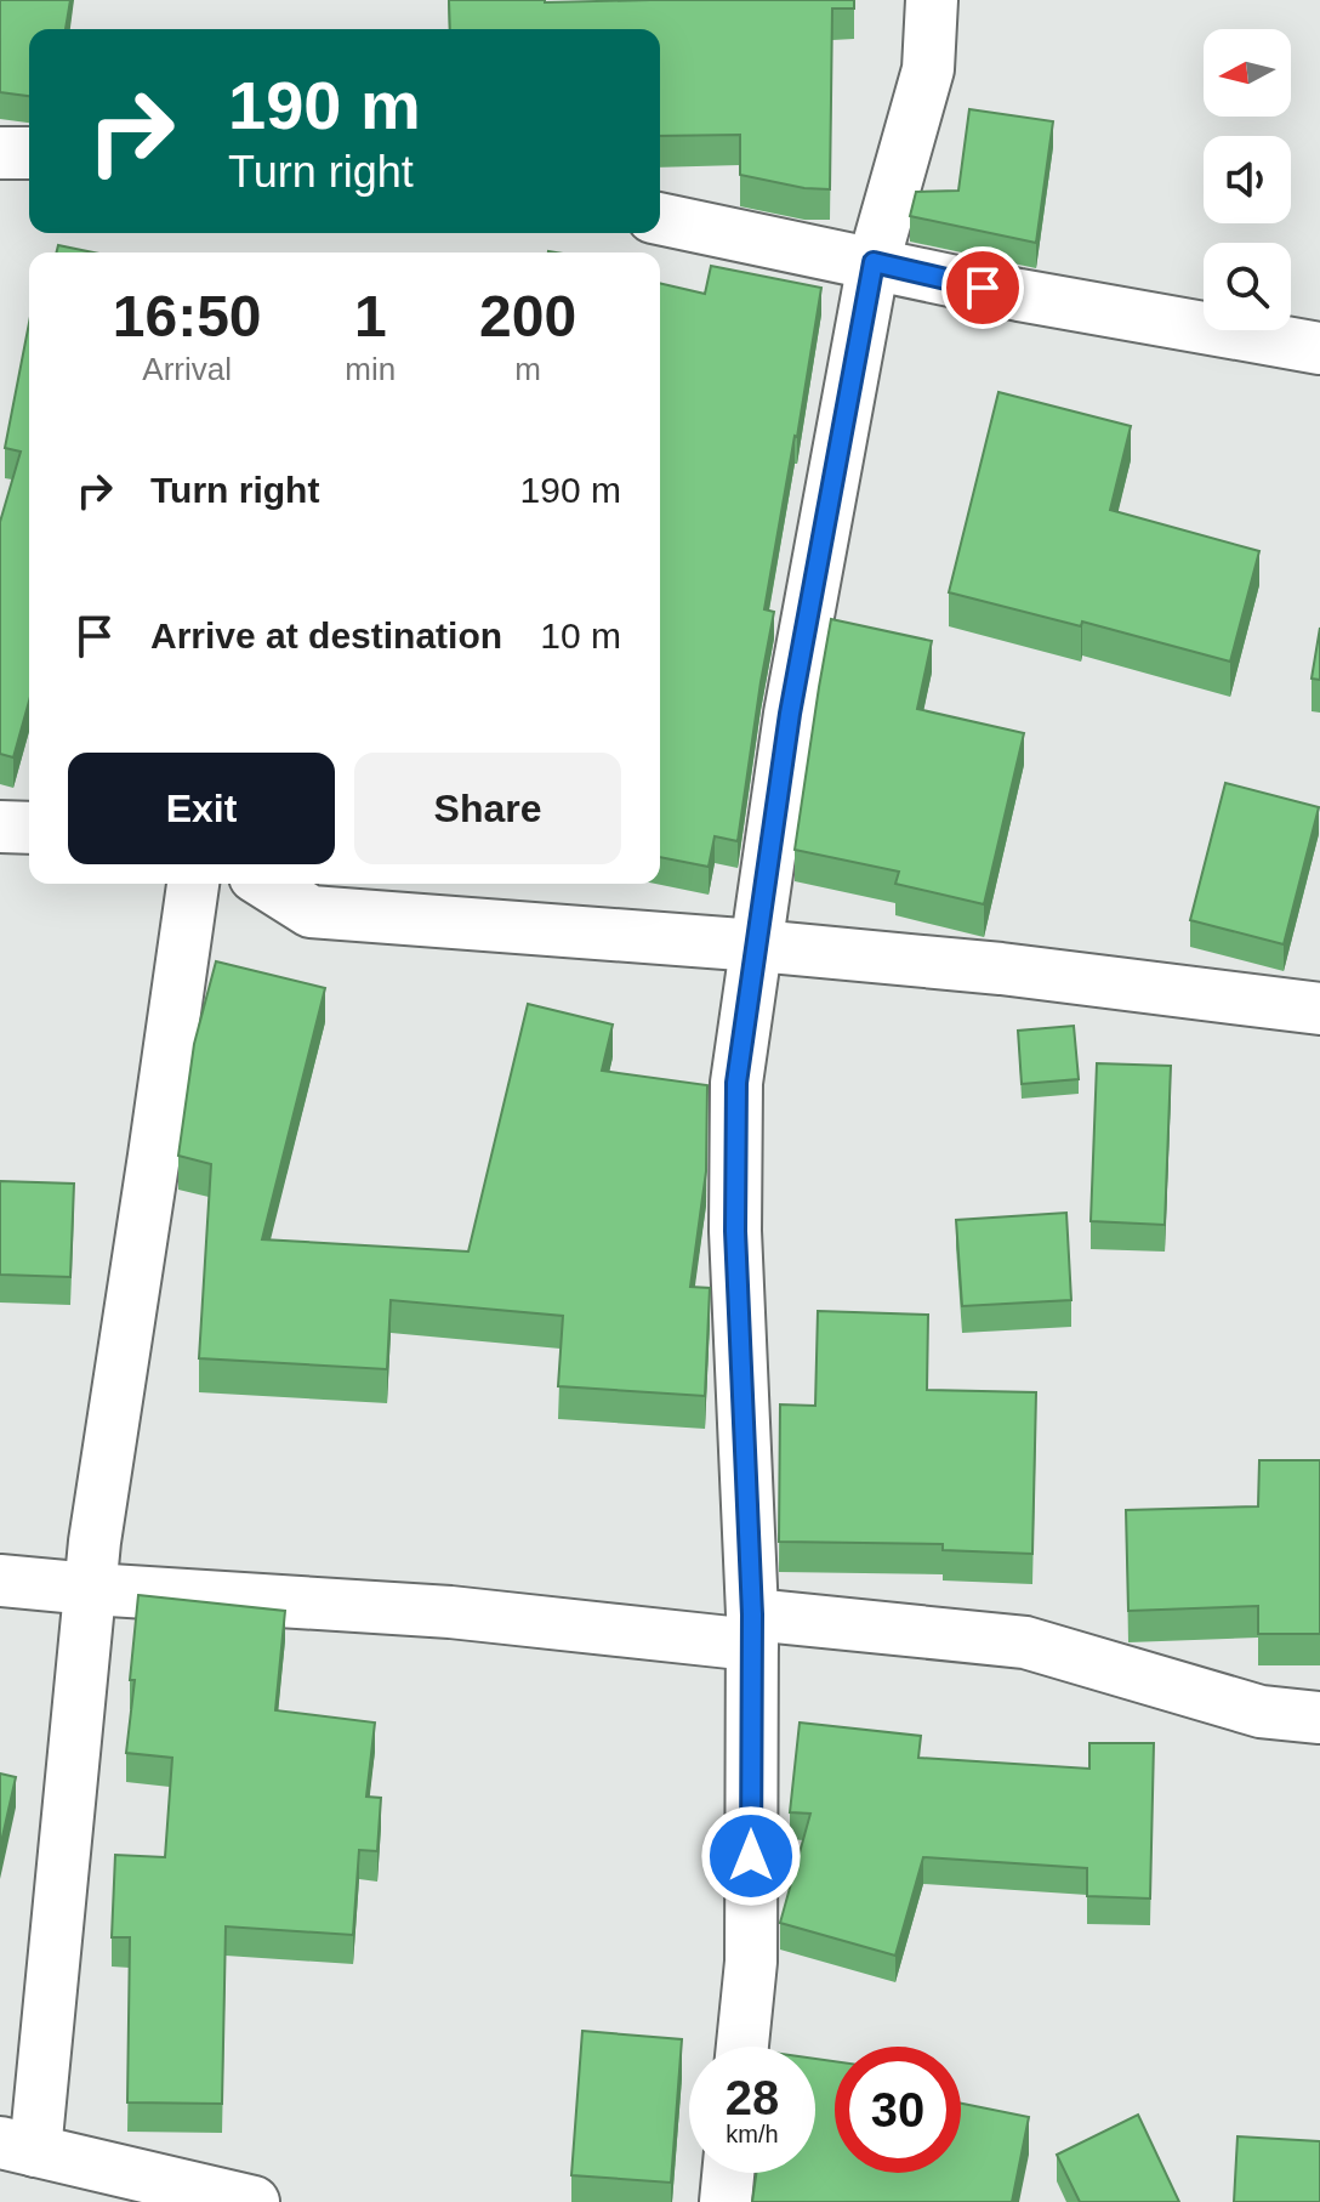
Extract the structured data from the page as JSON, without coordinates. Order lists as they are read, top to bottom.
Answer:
{
  "north": "left",
  "page": {
    "turn": ["190 m", "Turn right"],
    "eta": [
      "16:50",
      "Arrival",
      "1",
      "min",
      "200",
      "m"
    ],
    "list": [
      {
        "name": "Turn right",
        "value": "190 m"
      },
      {
        "name": "Arrive at destination",
        "value": "10 m"
      }
    ],
    "buttons": ["Exit", "Share"],
    "speed": "28 km/h",
    "limit": "30"
  }
}
